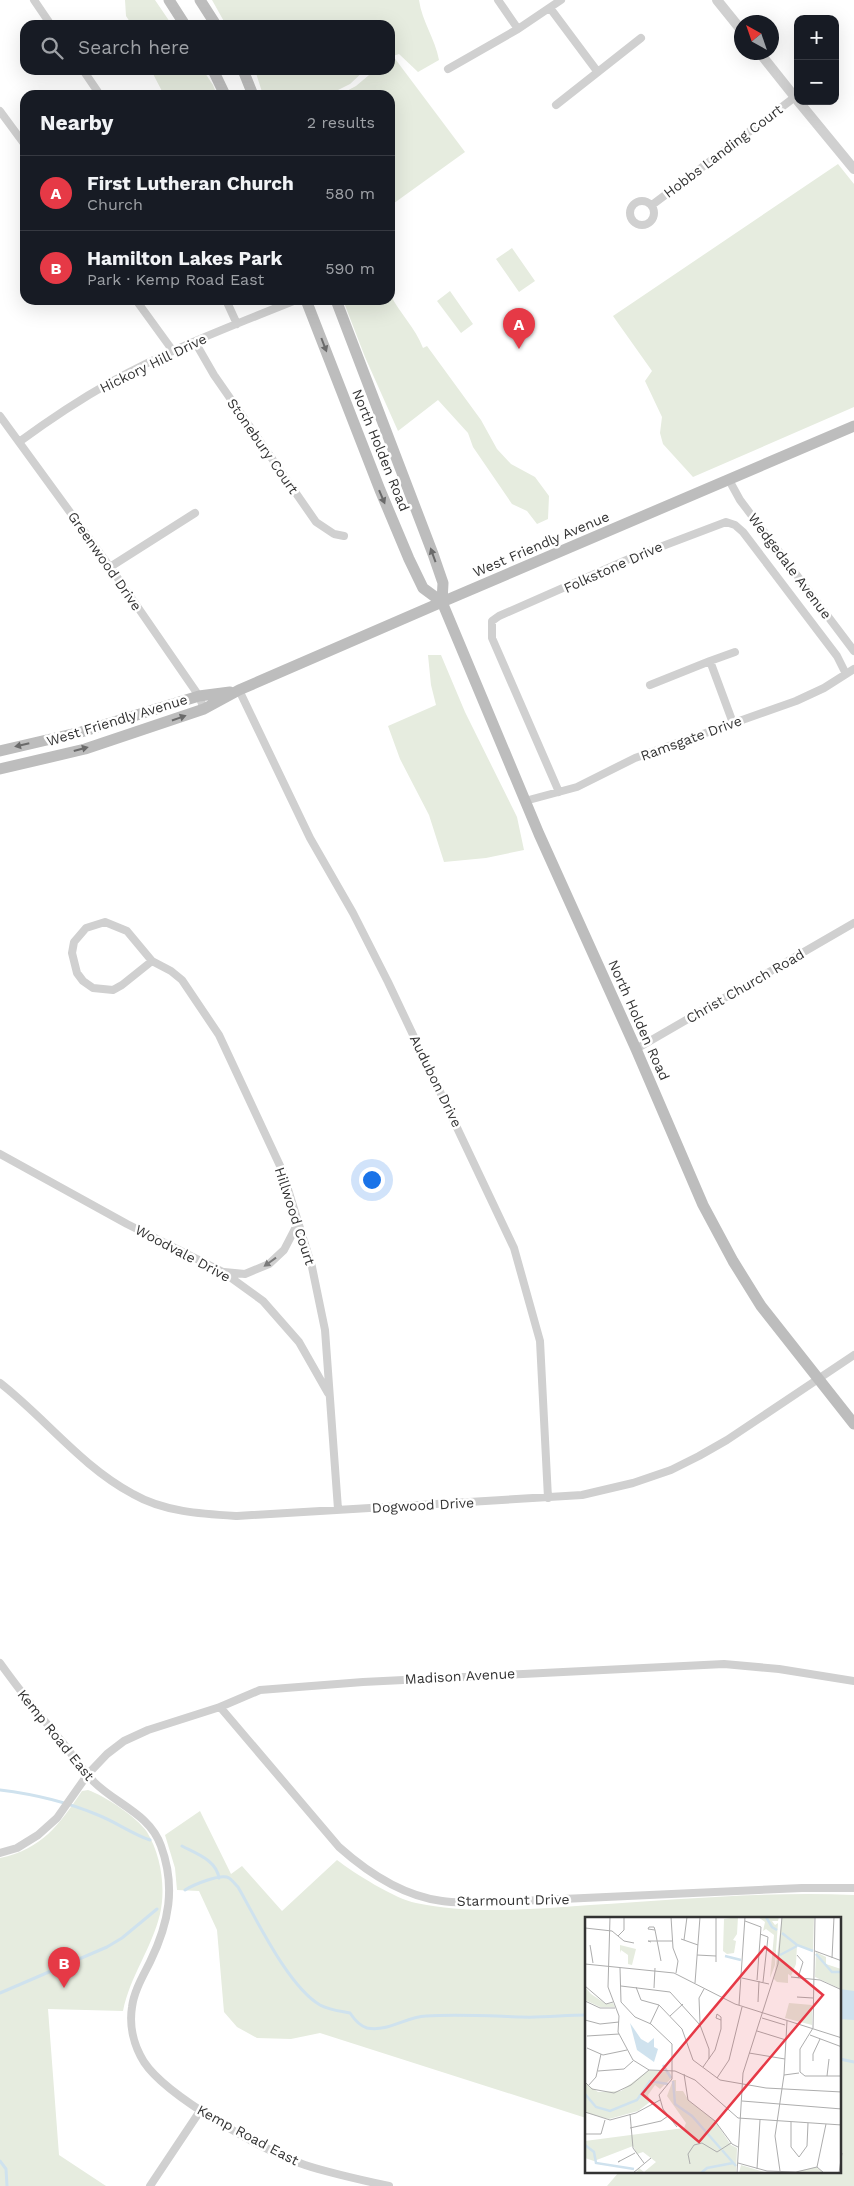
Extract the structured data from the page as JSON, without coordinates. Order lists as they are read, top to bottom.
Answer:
{
  "streets": {
    "main road": ["North Holden Road", "West Friendly Avenue"],
    "street": [
      "Hobbs Landing Court",
      "Hickory Hill Drive",
      "Stonebury Court",
      "Greenwood Drive",
      "Wedgedale Avenue",
      "Folkstone Drive",
      "Ramsgate Drive",
      "Christ Church Road",
      "Audubon Drive",
      "Hillwood Court",
      "Woodvale Drive",
      "Dogwood Drive",
      "Madison Avenue",
      "Kemp Road East",
      "Starmount Drive"
    ]
  },
  "crossings": [
    ["Hickory Hill Drive", "Stonebury Court"],
    ["Hickory Hill Drive", "Greenwood Drive"],
    ["North Holden Road", "West Friendly Avenue"],
    ["North Holden Road", "Ramsgate Drive"],
    ["North Holden Road", "Christ Church Road"],
    ["North Holden Road", "Dogwood Drive"],
    ["West Friendly Avenue", "Greenwood Drive"],
    ["West Friendly Avenue", "Wedgedale Avenue"],
    ["West Friendly Avenue", "Audubon Drive"],
    ["Folkstone Drive", "Ramsgate Drive"],
    ["Audubon Drive", "Dogwood Drive"],
    ["Hillwood Court", "Woodvale Drive"],
    ["Hillwood Court", "Dogwood Drive"],
    ["Madison Avenue", "Kemp Road East"],
    ["Madison Avenue", "Starmount Drive"]
  ],
  "north": "top left",
  "page": {
    "map_buttons": ["+", "−"],
    "search": "Search here",
    "heading": ["Nearby", "2 results"],
    "list": [
      {
        "mark": "A",
        "name": "First Lutheran Church",
        "note": "Church",
        "value": "580 m"
      },
      {
        "mark": "B",
        "name": "Hamilton Lakes Park",
        "note": "Park · Kemp Road East",
        "value": "590 m"
      }
    ],
    "pins": ["A", "B"]
  }
}
